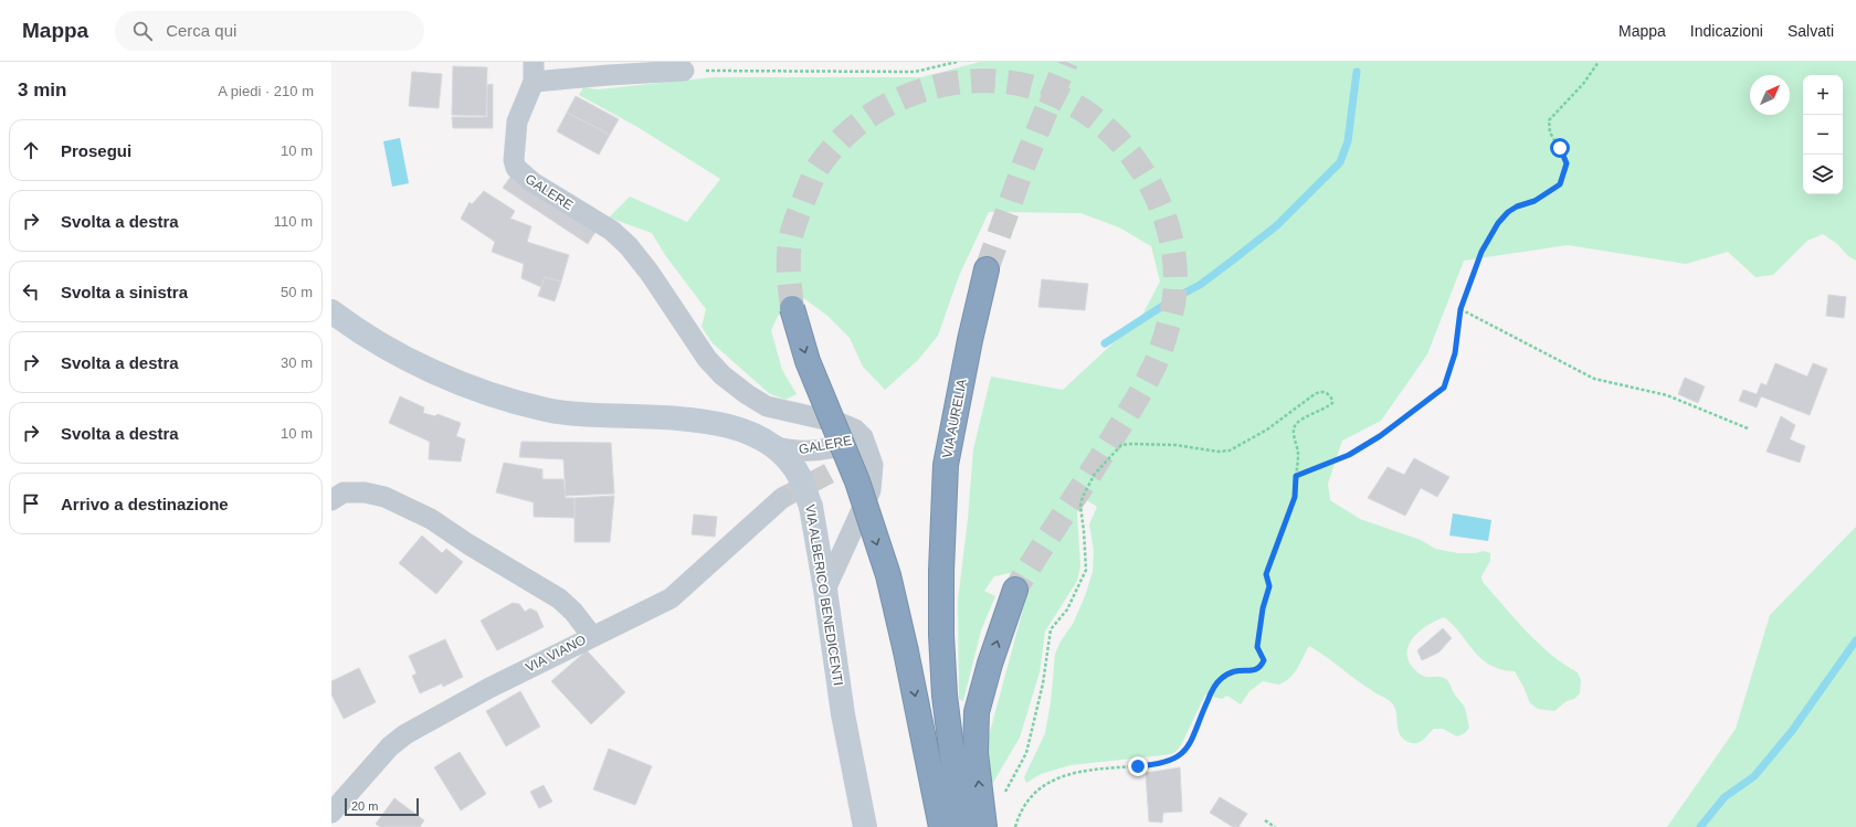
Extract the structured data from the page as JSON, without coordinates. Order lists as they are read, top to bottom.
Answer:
{
  "streets": {
    "highway": ["VIA AURELIA"],
    "street": ["GALERE", "VIA ALBERICO BENEDICENTI", "VIA VIANO"]
  },
  "crossings": [
    ["GALERE", "VIA ALBERICO BENEDICENTI"]
  ],
  "scale_bar": "20 m",
  "north": "top right",
  "page": {
    "header": "Mappa",
    "search": "Cerca qui",
    "nav": ["Mappa", "Indicazioni", "Salvati"],
    "heading": ["3 min", "A piedi · 210 m"],
    "map_buttons": ["+", "−"],
    "list": [
      ["Prosegui", "10 m"],
      ["Svolta a destra", "110 m"],
      ["Svolta a sinistra", "50 m"],
      ["Svolta a destra", "30 m"],
      ["Svolta a destra", "10 m"],
      "Arrivo a destinazione"
    ],
    "scale": "20 m"
  }
}
